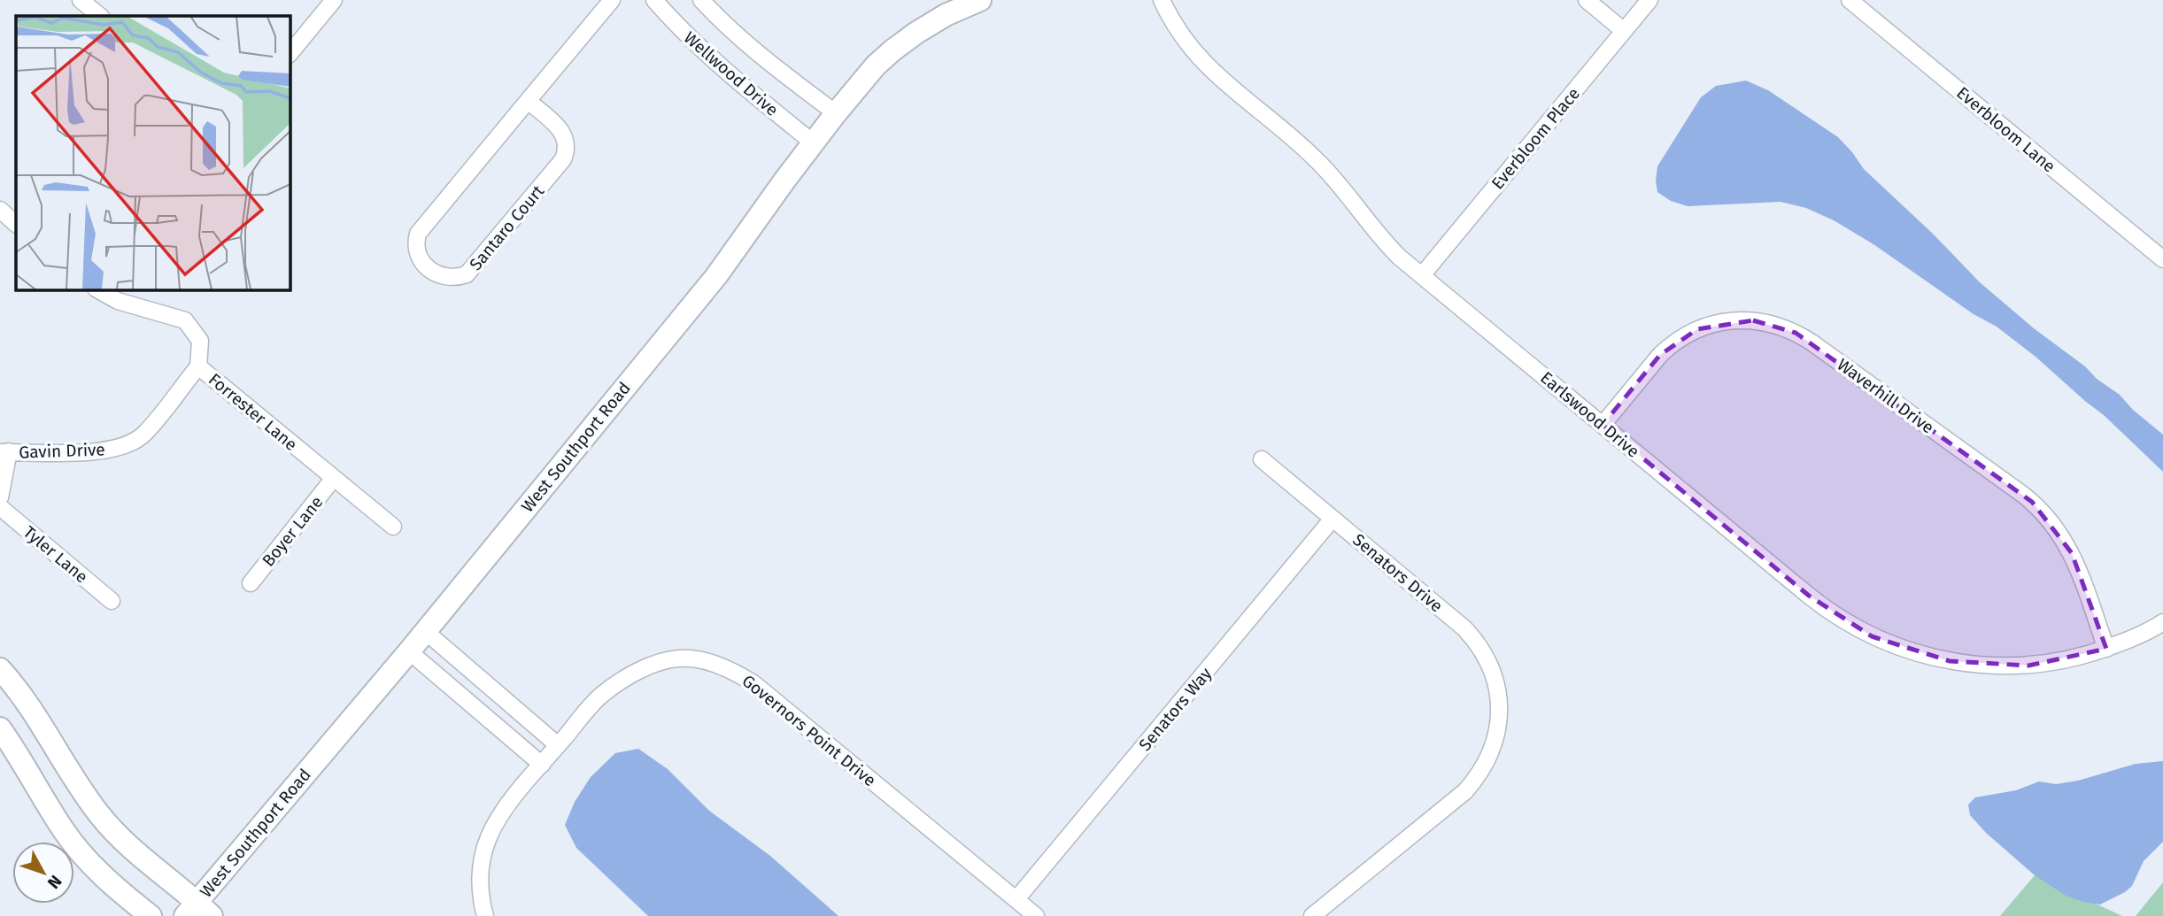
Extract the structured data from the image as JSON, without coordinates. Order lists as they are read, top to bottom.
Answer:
{
  "streets": {
    "main road": ["West Southport Road"],
    "street": [
      "Wellwood Drive",
      "Everbloom Lane",
      "Everbloom Place",
      "Santaro Court",
      "Waverhill Drive",
      "Forrester Lane",
      "Earlswood Drive",
      "Gavin Drive",
      "Boyer Lane",
      "Tyler Lane",
      "Senators Drive",
      "Senators Way",
      "Governors Point Drive"
    ]
  },
  "crossings": [
    ["Wellwood Drive", "West Southport Road"],
    ["Everbloom Place", "Earlswood Drive"],
    ["Waverhill Drive", "Earlswood Drive"],
    ["Forrester Lane", "Gavin Drive"],
    ["Forrester Lane", "Boyer Lane"],
    ["Senators Drive", "Senators Way"],
    ["Senators Way", "Governors Point Drive"]
  ],
  "north": "bottom right"
}
